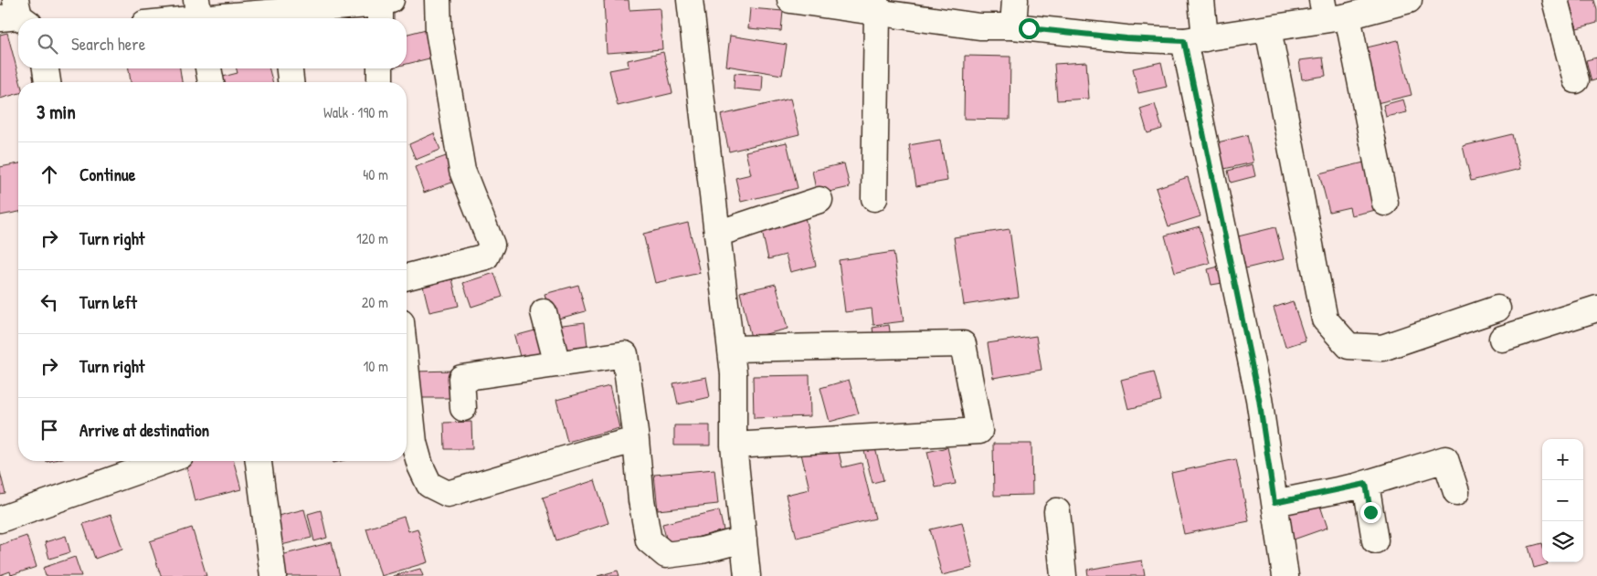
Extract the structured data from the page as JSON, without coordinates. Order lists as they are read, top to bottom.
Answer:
{
  "page": {
    "search": "Search here",
    "heading": ["3 min", "Walk · 190 m"],
    "list": [
      ["Continue", "40 m"],
      ["Turn right", "120 m"],
      ["Turn left", "20 m"],
      ["Turn right", "10 m"],
      "Arrive at destination"
    ],
    "map_buttons": ["+", "−"]
  }
}
